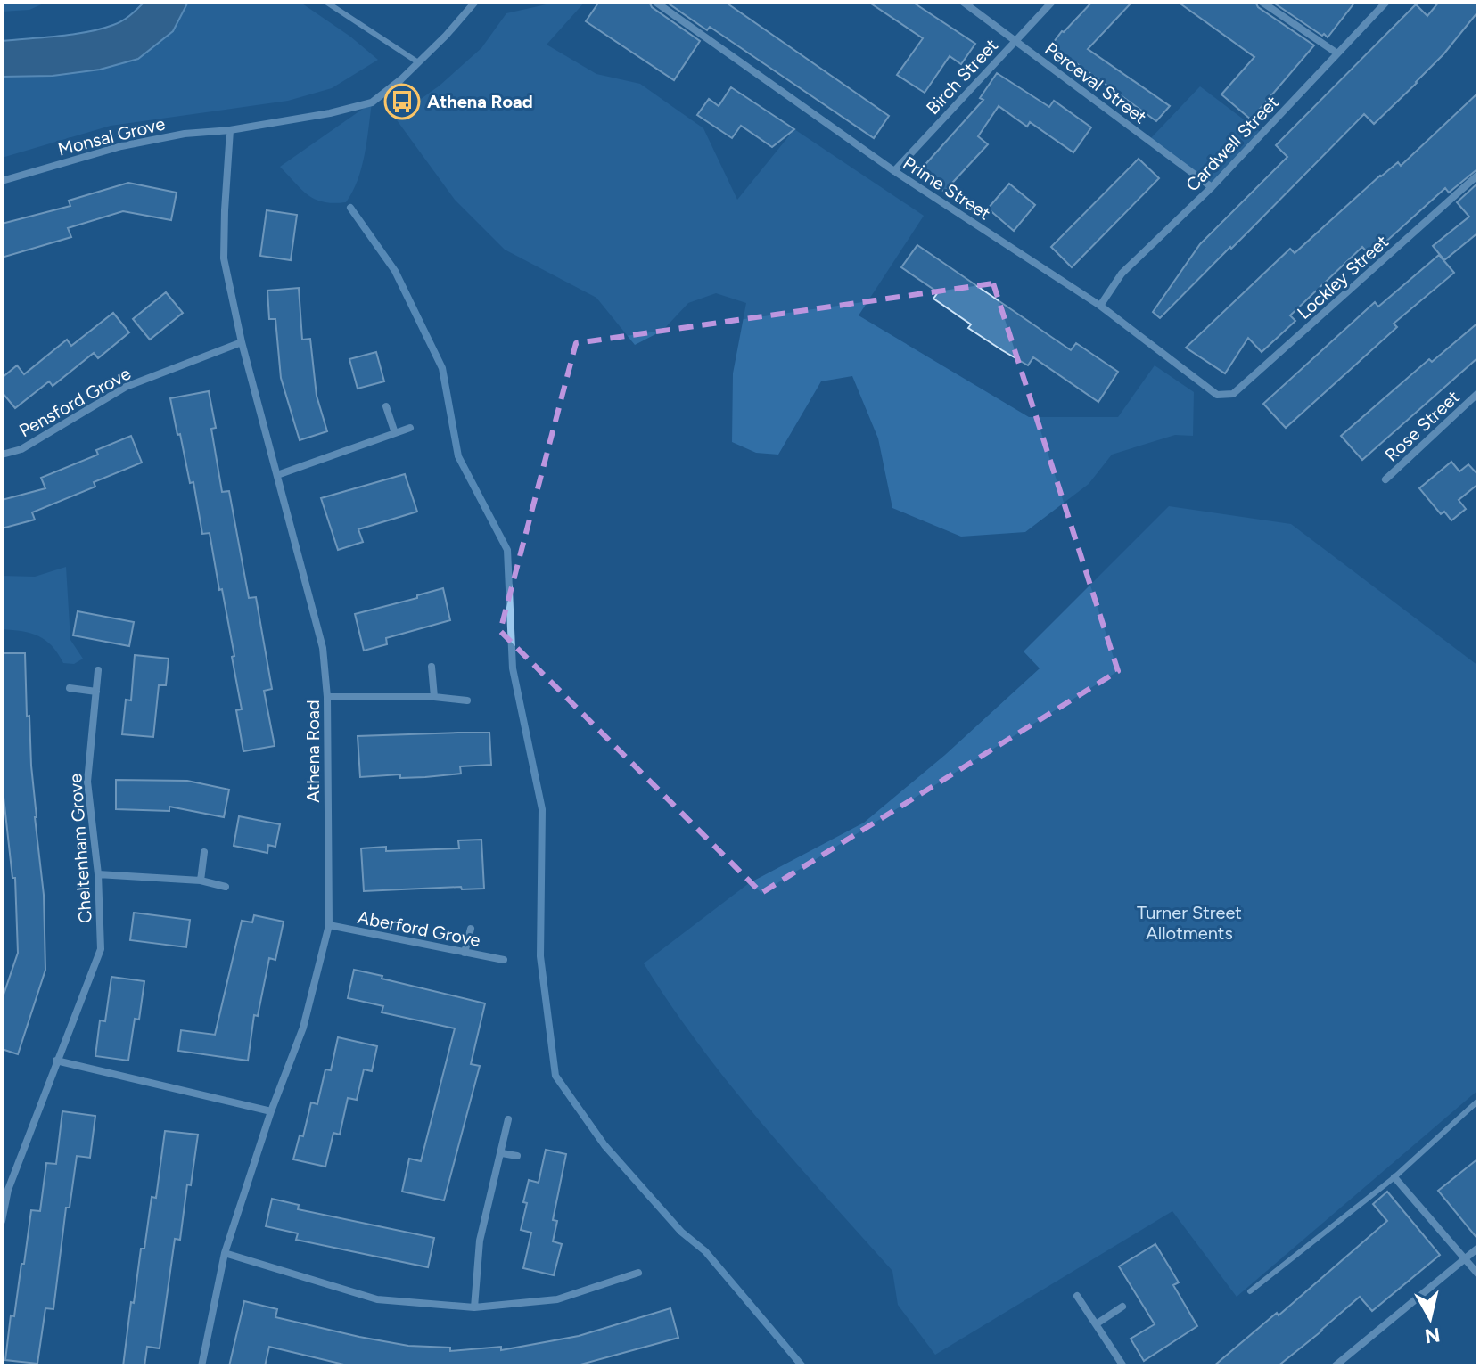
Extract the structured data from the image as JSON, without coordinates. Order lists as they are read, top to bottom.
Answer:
{
  "streets": {
    "street": [
      "Birch Street",
      "Perceval Street",
      "Monsal Grove",
      "Cardwell Street",
      "Prime Street",
      "Lockley Street",
      "Pensford Grove",
      "Rose Street",
      "Athena Road",
      "Cheltenham Grove",
      "Aberford Grove"
    ]
  },
  "crossings": [
    ["Birch Street", "Perceval Street"],
    ["Birch Street", "Prime Street"],
    ["Perceval Street", "Cardwell Street"],
    ["Monsal Grove", "Athena Road"],
    ["Cardwell Street", "Prime Street"],
    ["Prime Street", "Lockley Street"],
    ["Pensford Grove", "Athena Road"],
    ["Athena Road", "Aberford Grove"]
  ],
  "parks": ["Turner Street Allotments"],
  "places": {
    "bus stop": ["Athena Road"]
  },
  "north": "bottom"
}
